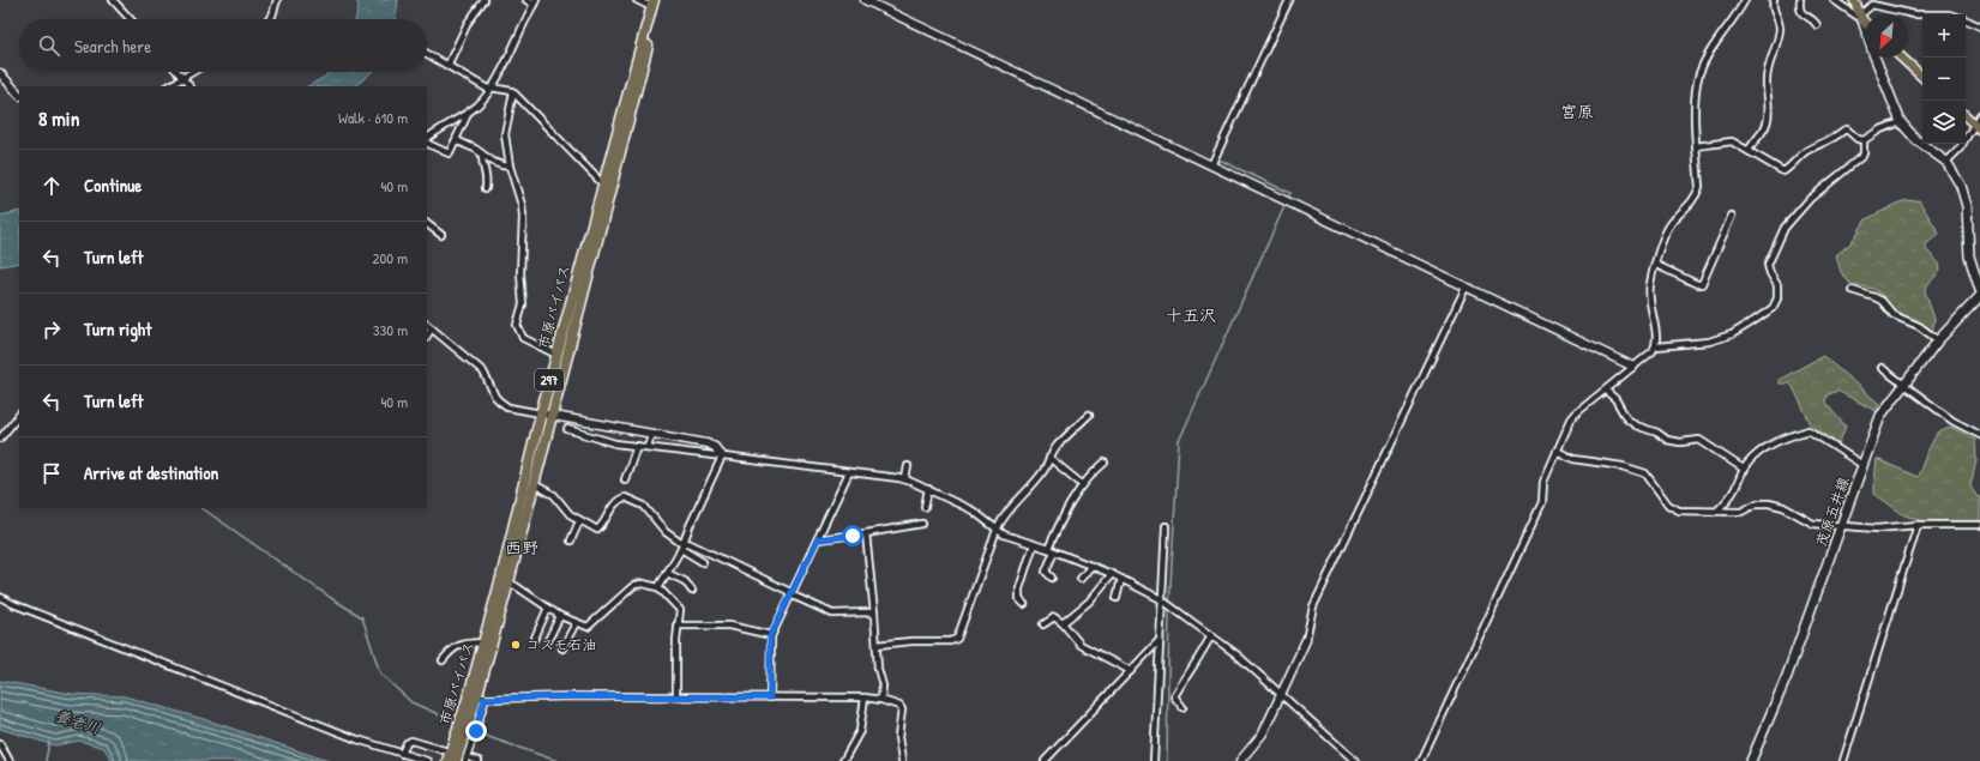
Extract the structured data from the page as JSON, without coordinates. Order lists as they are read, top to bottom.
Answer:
{
  "streets": {
    "highway": ["市原バイパス", "297"],
    "main road": ["茂原五井線"]
  },
  "districts": ["宮原", "十五沢", "西野"],
  "water": ["養老川"],
  "places": ["コスモ石油"],
  "north": "bottom left",
  "page": {
    "map_buttons": ["+", "−"],
    "search": "Search here",
    "heading": ["8 min", "Walk · 610 m"],
    "list": [
      ["Continue", "40 m"],
      ["Turn left", "200 m"],
      ["Turn right", "330 m"],
      ["Turn left", "40 m"],
      "Arrive at destination"
    ]
  }
}
